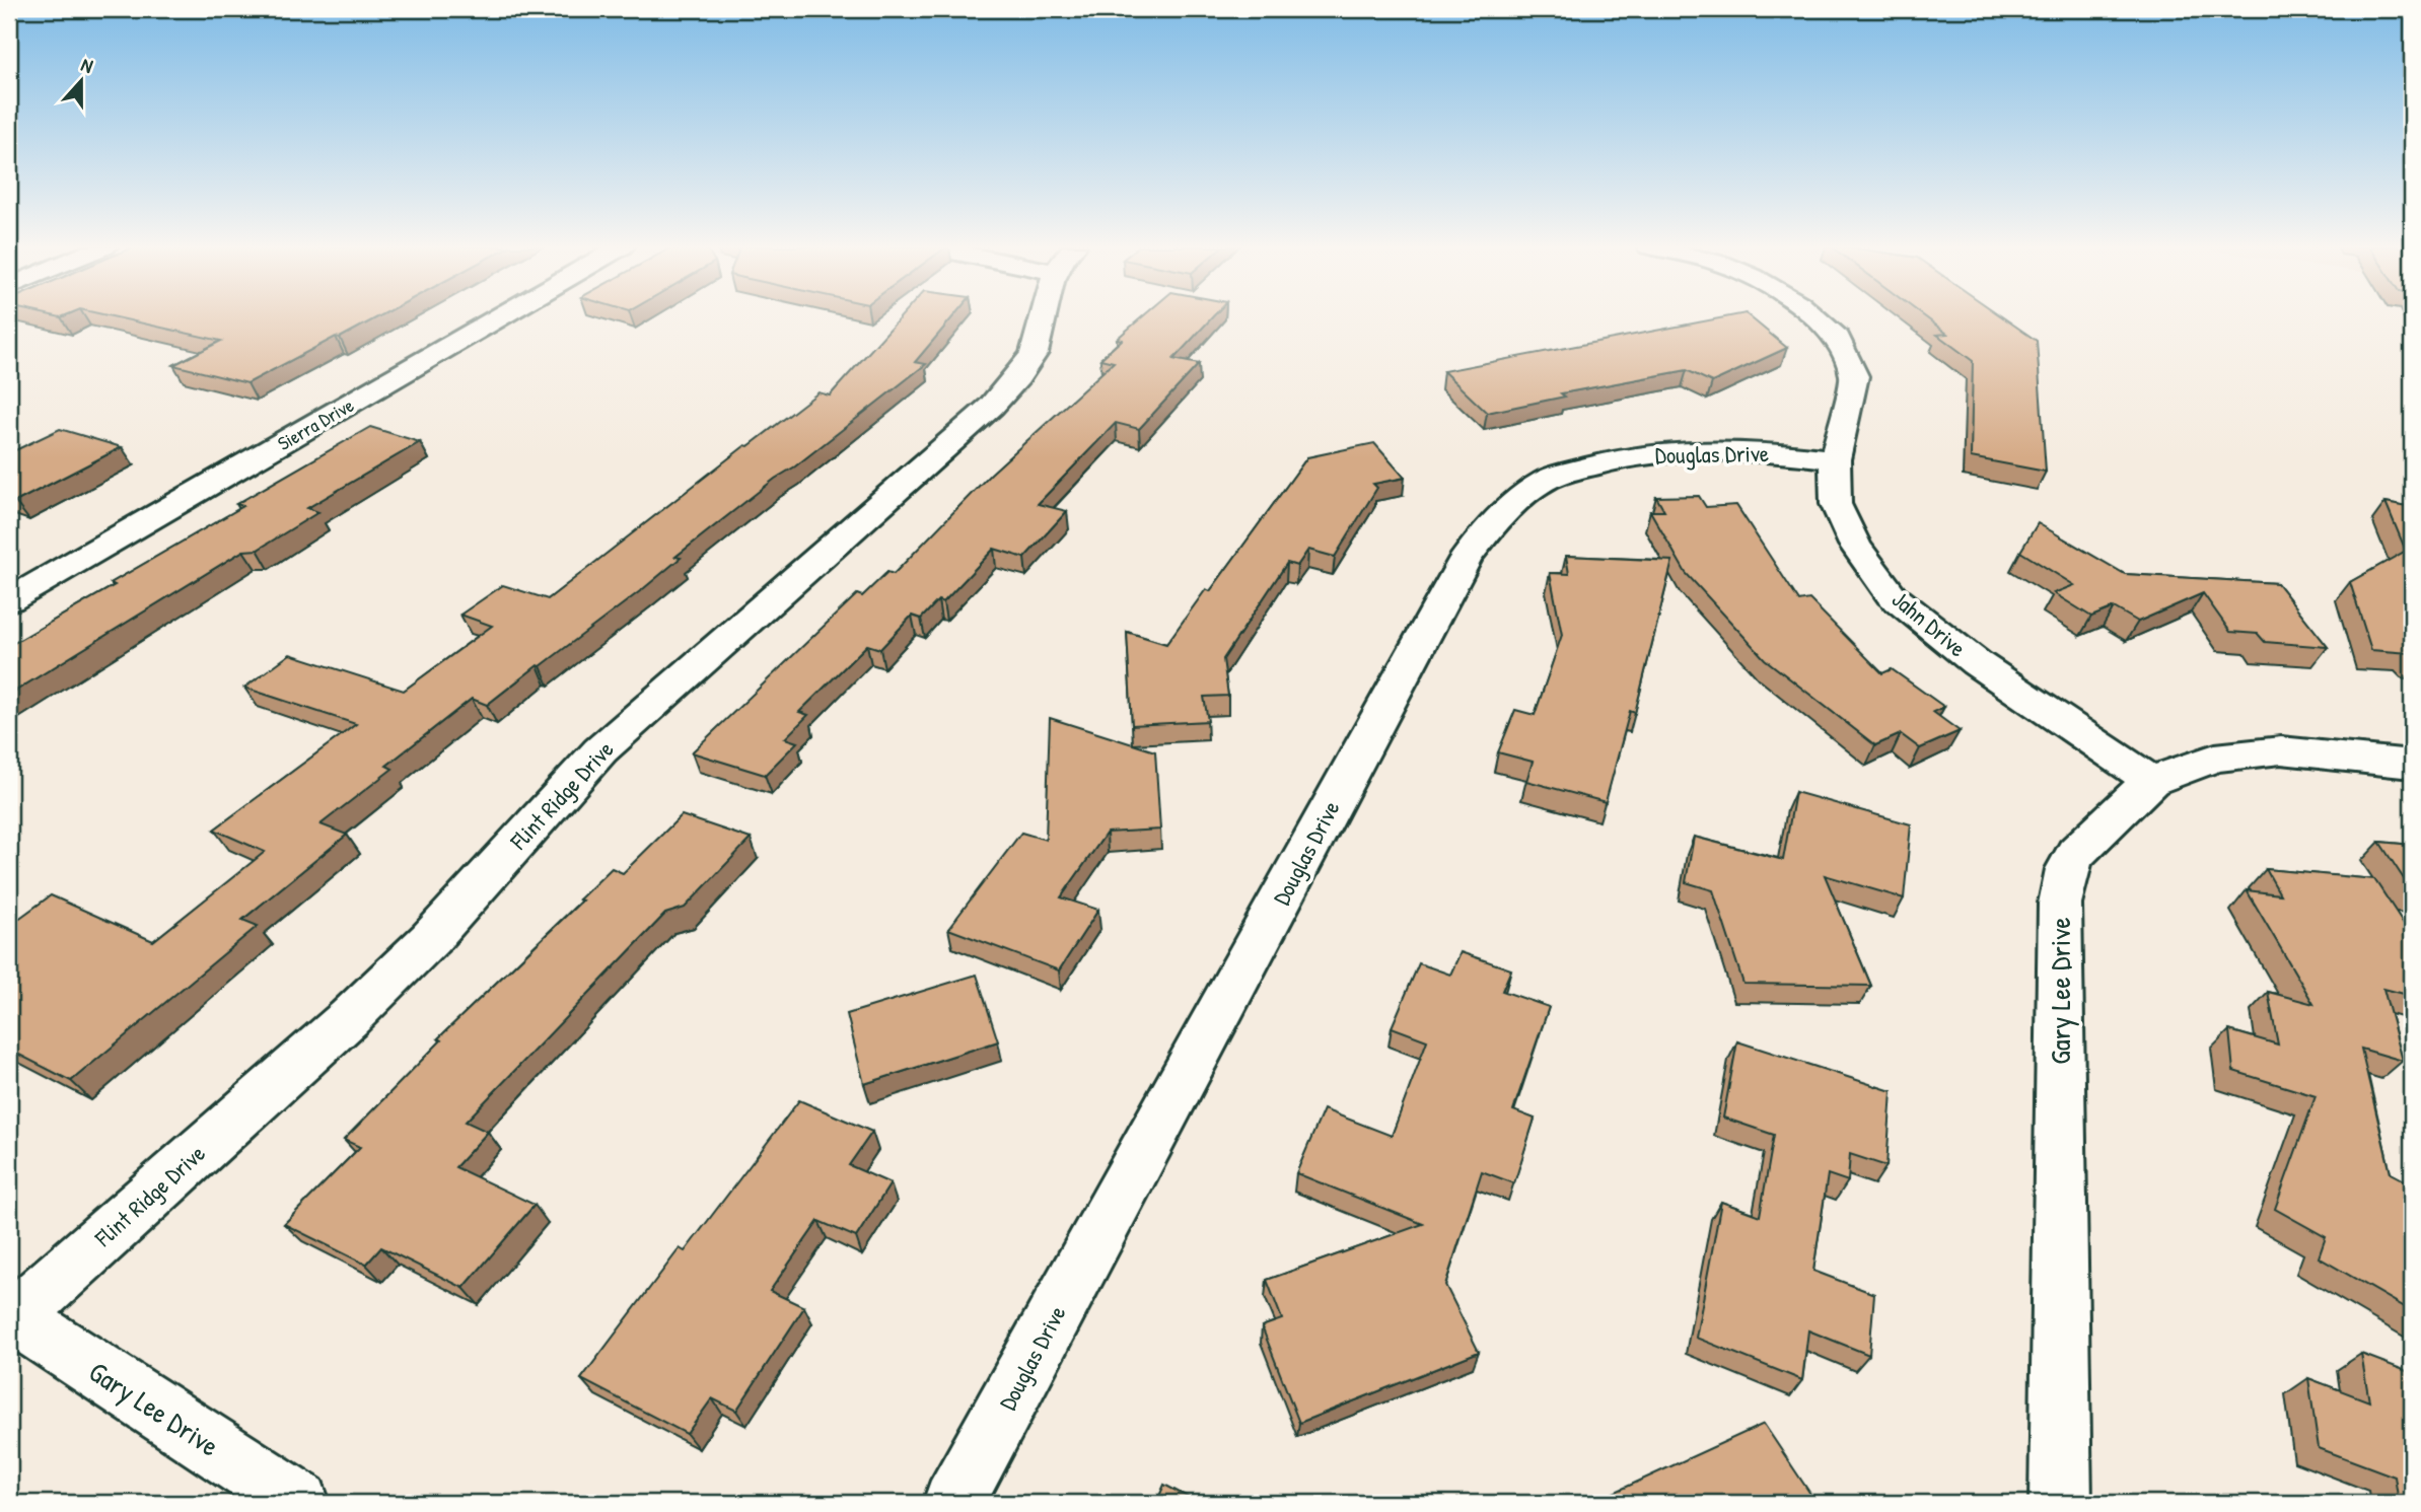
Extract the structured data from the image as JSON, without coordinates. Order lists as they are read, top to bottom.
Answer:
{
  "streets": {
    "street": [
      "Sierra Drive",
      "Douglas Drive",
      "Jahn Drive",
      "Flint Ridge Drive",
      "Gary Lee Drive"
    ]
  },
  "crossings": [
    ["Douglas Drive", "Jahn Drive"],
    ["Jahn Drive", "Gary Lee Drive"],
    ["Flint Ridge Drive", "Gary Lee Drive"]
  ],
  "north": "top"
}
